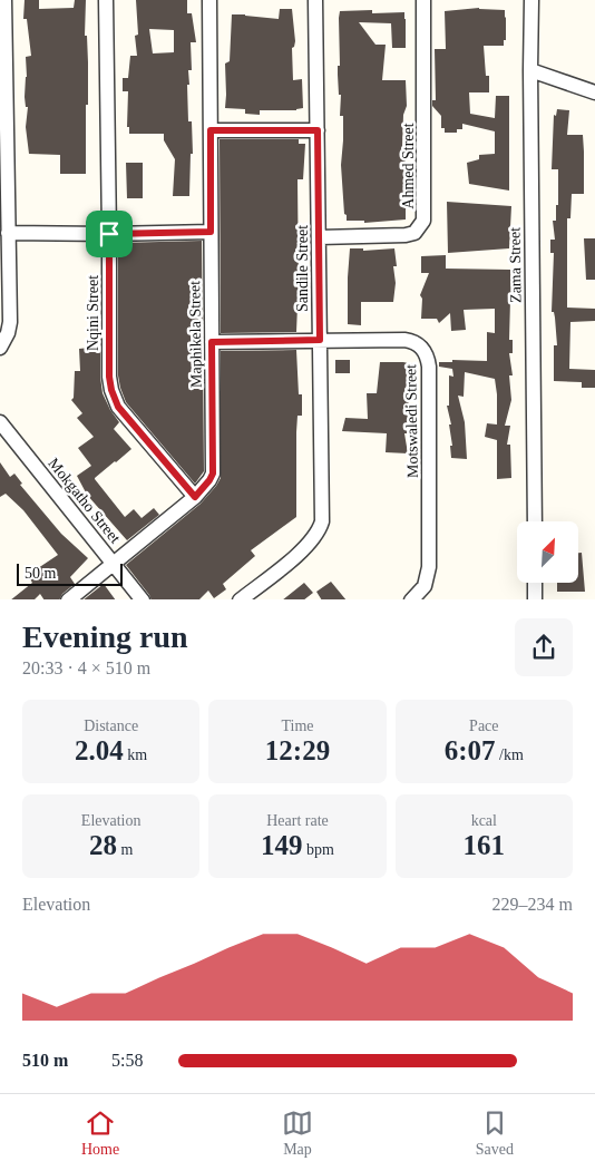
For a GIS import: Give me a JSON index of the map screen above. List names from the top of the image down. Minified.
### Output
{"streets":{"street":["Ahmed Street","Zama Street","Sandile Street","Nqini Street","Maphikela Street","Motswaledi Street","Mokgatho Street"]},"crossings":[["Ahmed Street","Sandile Street"],["Sandile Street","Motswaledi Street"],["Nqini Street","Maphikela Street"],["Maphikela Street","Motswaledi Street"],["Maphikela Street","Mokgatho Street"]],"scale_bar":"50 m","north":"top right","page":{"scale":"50 m","heading":["Evening run","20:33 · 4 × 510 m"],"stats":[["Distance","2.04 km"],["Time","12:29"],["Pace","6:07 /km"],["Elevation","28 m"],["Heart rate","149 bpm"],["kcal","161"]],"chart":["Elevation","229–234 m"],"list":[{"name":"510 m","note":"5:58"}],"tabs":["Home","Map","Saved"]}}
